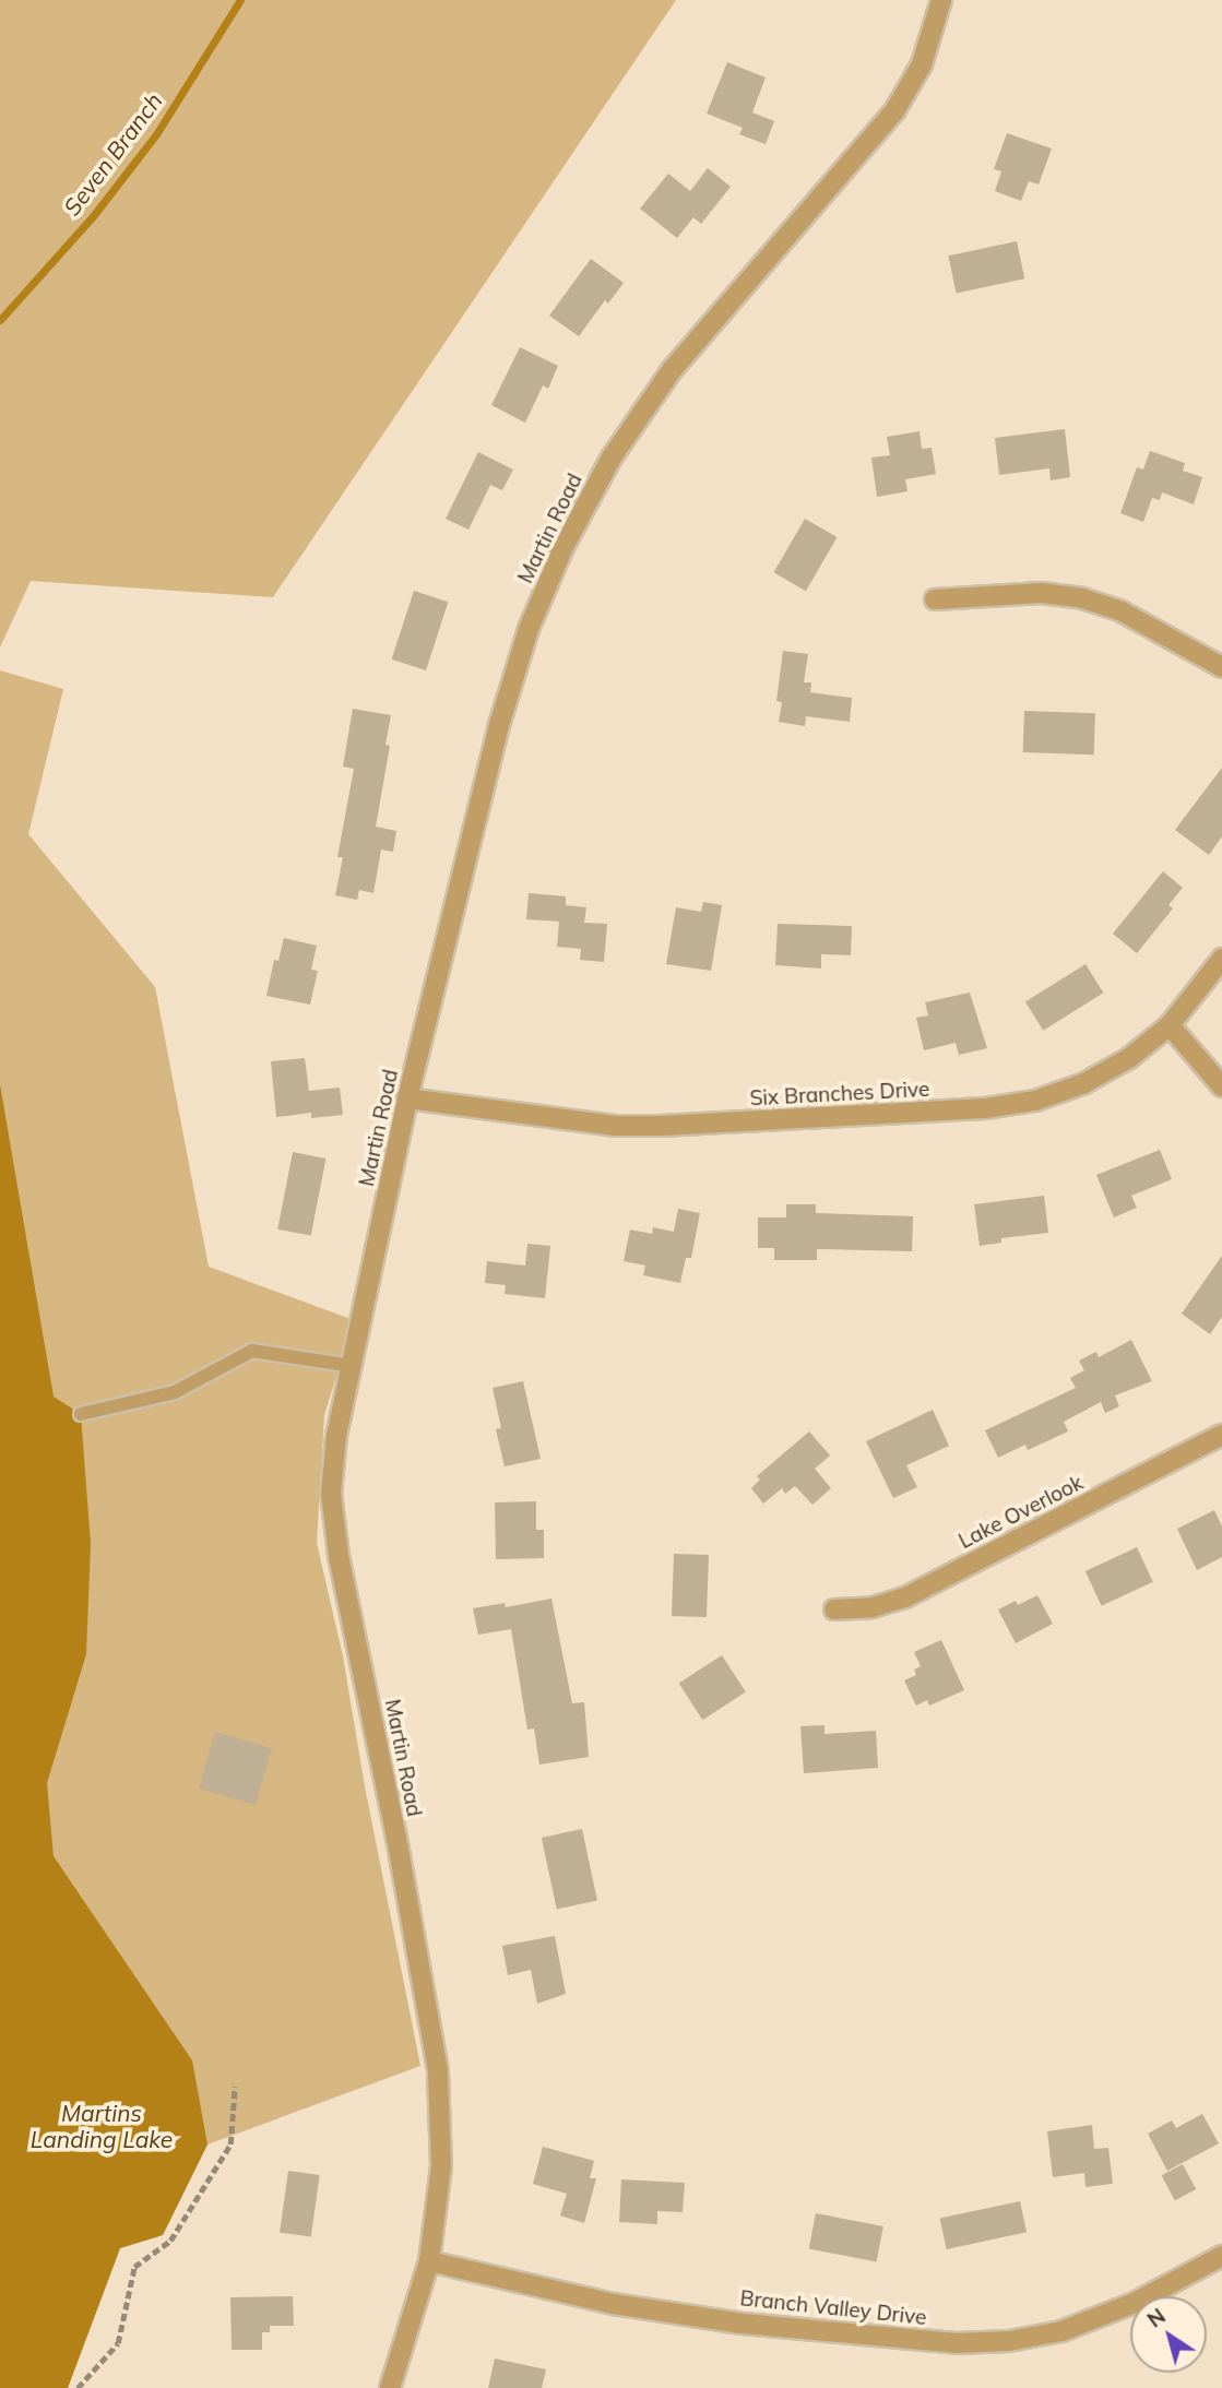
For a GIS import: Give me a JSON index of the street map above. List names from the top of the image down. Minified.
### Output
{"streets":{"street":["Martin Road","Six Branches Drive","Lake Overlook","Branch Valley Drive"]},"crossings":[["Martin Road","Six Branches Drive"],["Martin Road","Branch Valley Drive"]],"water":["Seven Branch","Martins Landing Lake"],"north":"top left"}
